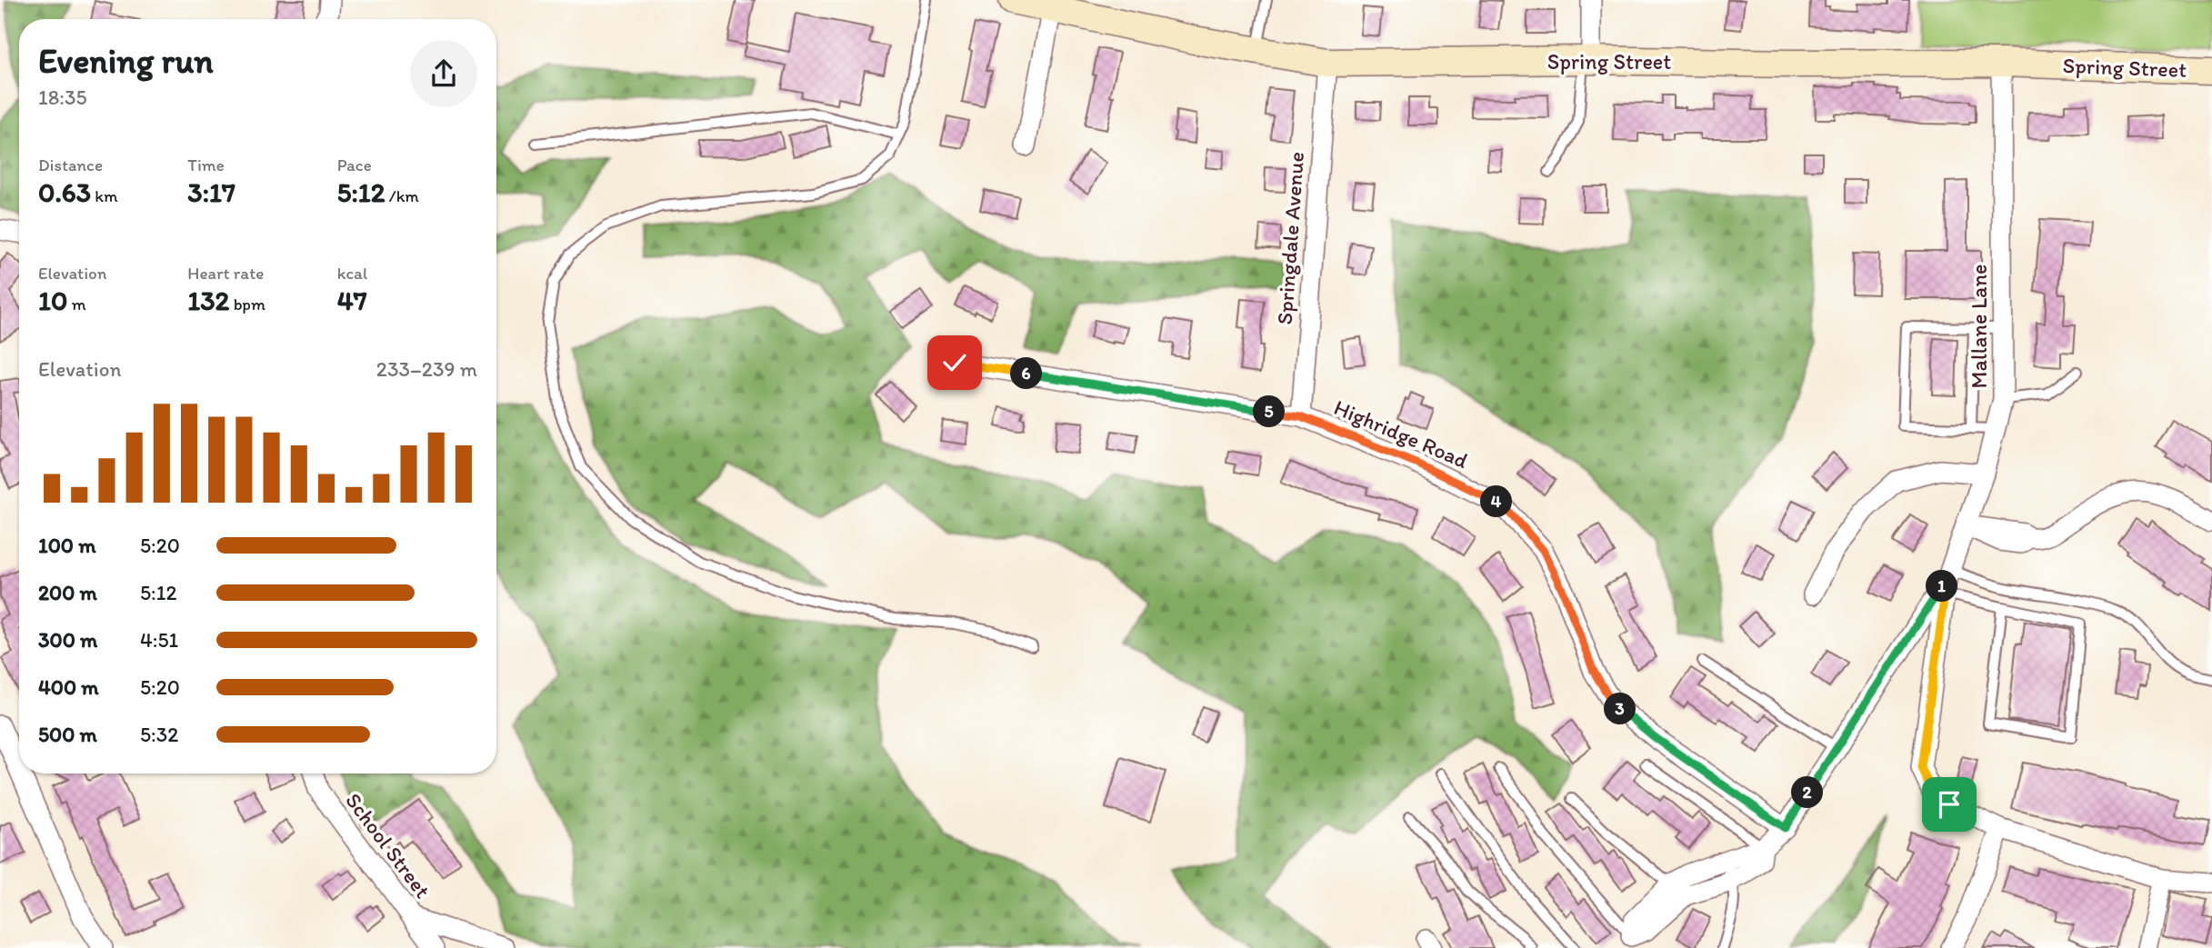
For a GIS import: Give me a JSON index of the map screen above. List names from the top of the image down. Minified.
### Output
{"streets":{"main road":["Spring Street"],"street":["Springdale Avenue","Mallane Lane","Highridge Road","School Street"]},"crossings":[["Spring Street","Springdale Avenue"],["Spring Street","Mallane Lane"],["Springdale Avenue","Highridge Road"],["Mallane Lane","Highridge Road"]],"page":{"heading":["Evening run","18:35"],"stats":[["Distance","0.63 km"],["Time","3:17"],["Pace","5:12 /km"],["Elevation","10 m"],["Heart rate","132 bpm"],["kcal","47"]],"chart":["Elevation","233–239 m"],"pins":["6","5","4","1","3","2"],"list":[{"name":"100 m","note":"5:20"},{"name":"200 m","note":"5:12"},{"name":"300 m","note":"4:51"},{"name":"400 m","note":"5:20"},{"name":"500 m","note":"5:32"}]}}
